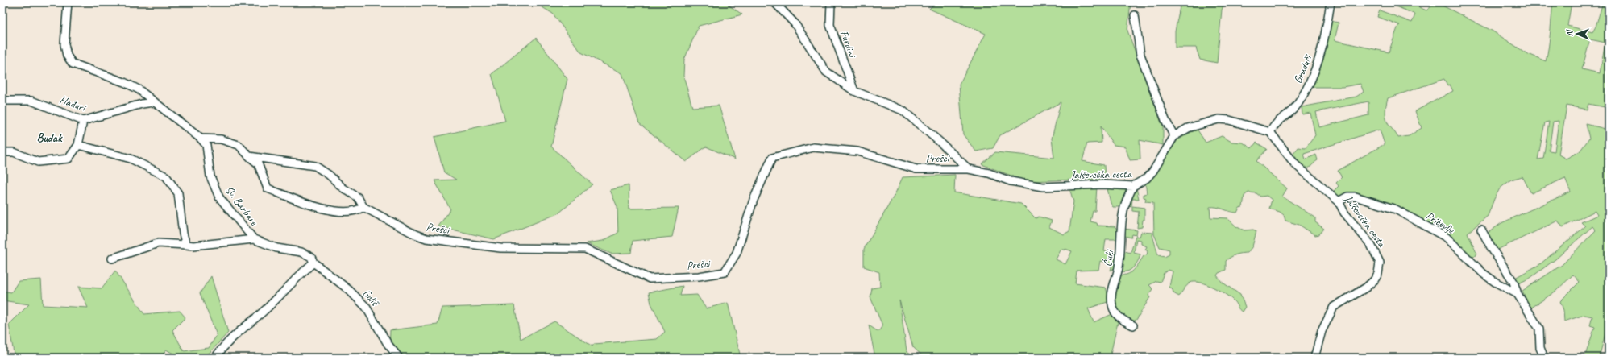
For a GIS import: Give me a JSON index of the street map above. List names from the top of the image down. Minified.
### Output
{"streets":{"street":["Furdini","Graduši","Hađuri","Prešci","Jalševečka cesta","Sv. Barbare","Pričevlje","Ćuki","Goliš"]},"crossings":[["Graduši","Jalševečka cesta"],["Hađuri","Sv. Barbare"],["Prešci","Jalševečka cesta"],["Jalševečka cesta","Pričevlje"],["Jalševečka cesta","Ćuki"],["Sv. Barbare","Goliš"]],"districts":["Budak"],"north":"left"}
